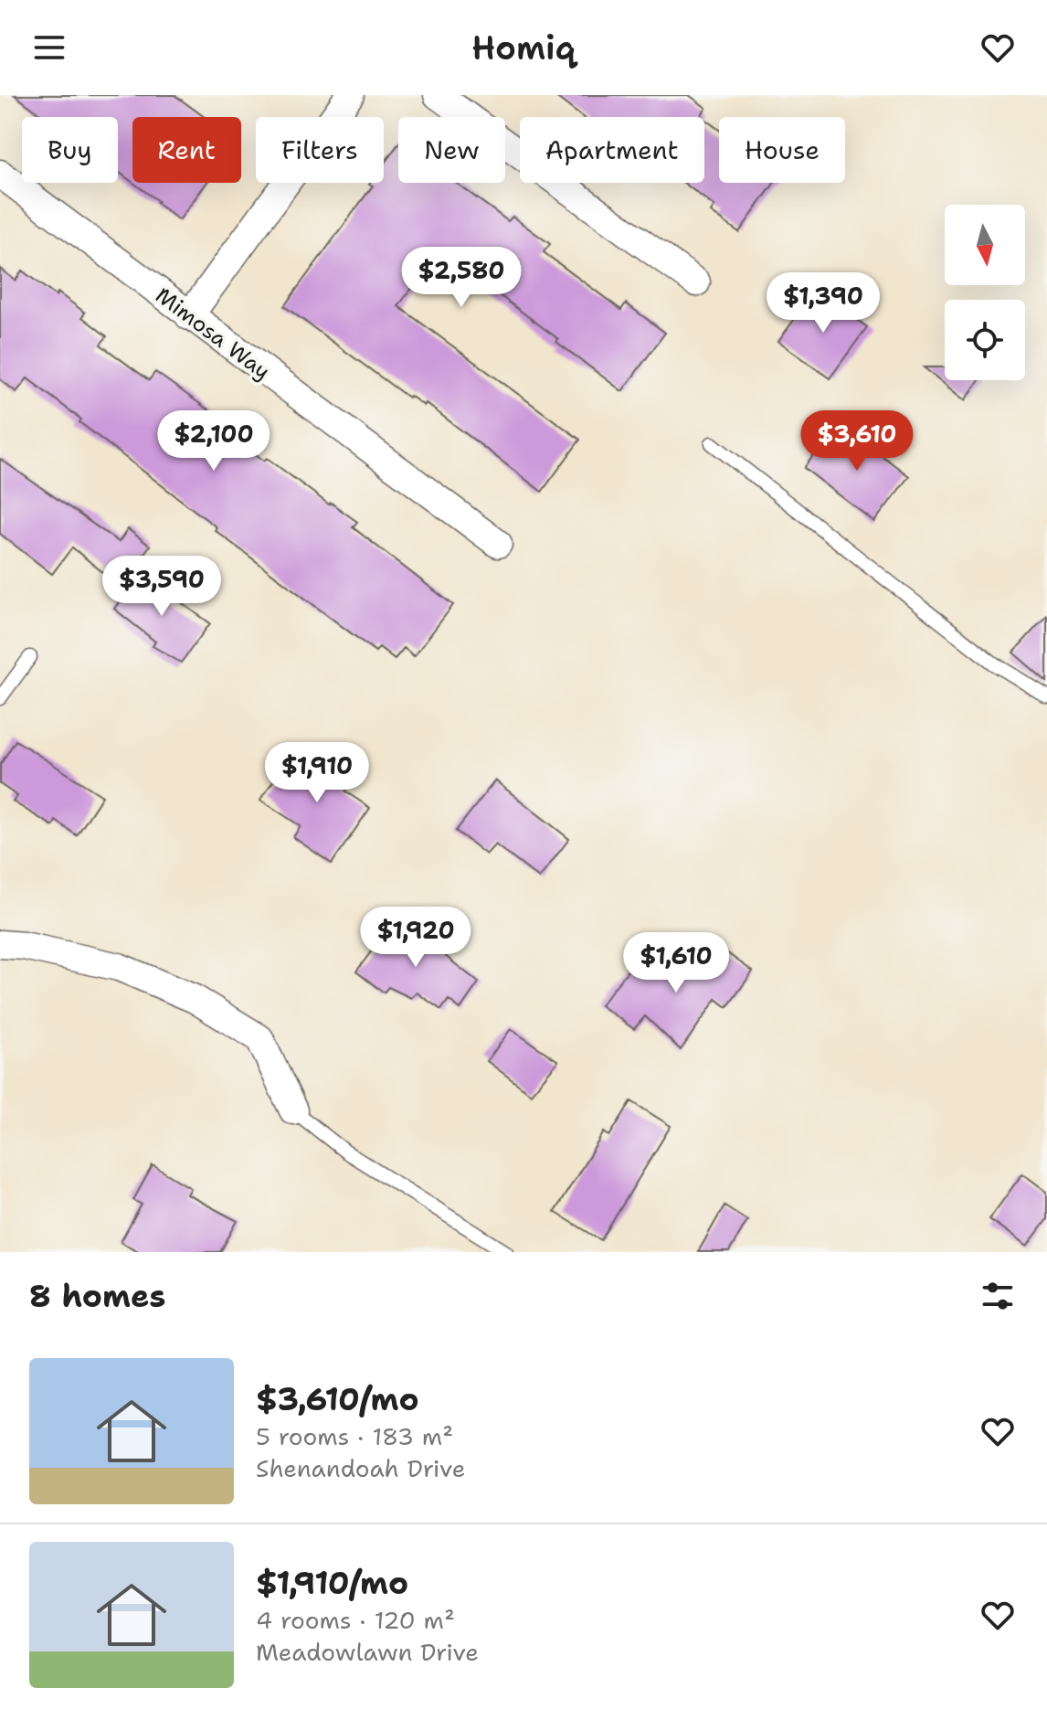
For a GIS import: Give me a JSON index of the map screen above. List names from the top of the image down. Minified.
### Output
{"streets":{"street":["Mimosa Way"]},"north":"bottom","page":{"header":"Homiq","chip":["Buy","Rent","Filters","New","Apartment","House"],"price":["$2,580","$1,390","$2,100","$3,610","$3,590","$1,910","$1,920","$1,610"],"heading":"8 homes","list":[{"name":"$3,610/mo","note":"5 rooms · 183 m² · Shenandoah Drive"},{"name":"$1,910/mo","note":"4 rooms · 120 m² · Meadowlawn Drive"}]}}
